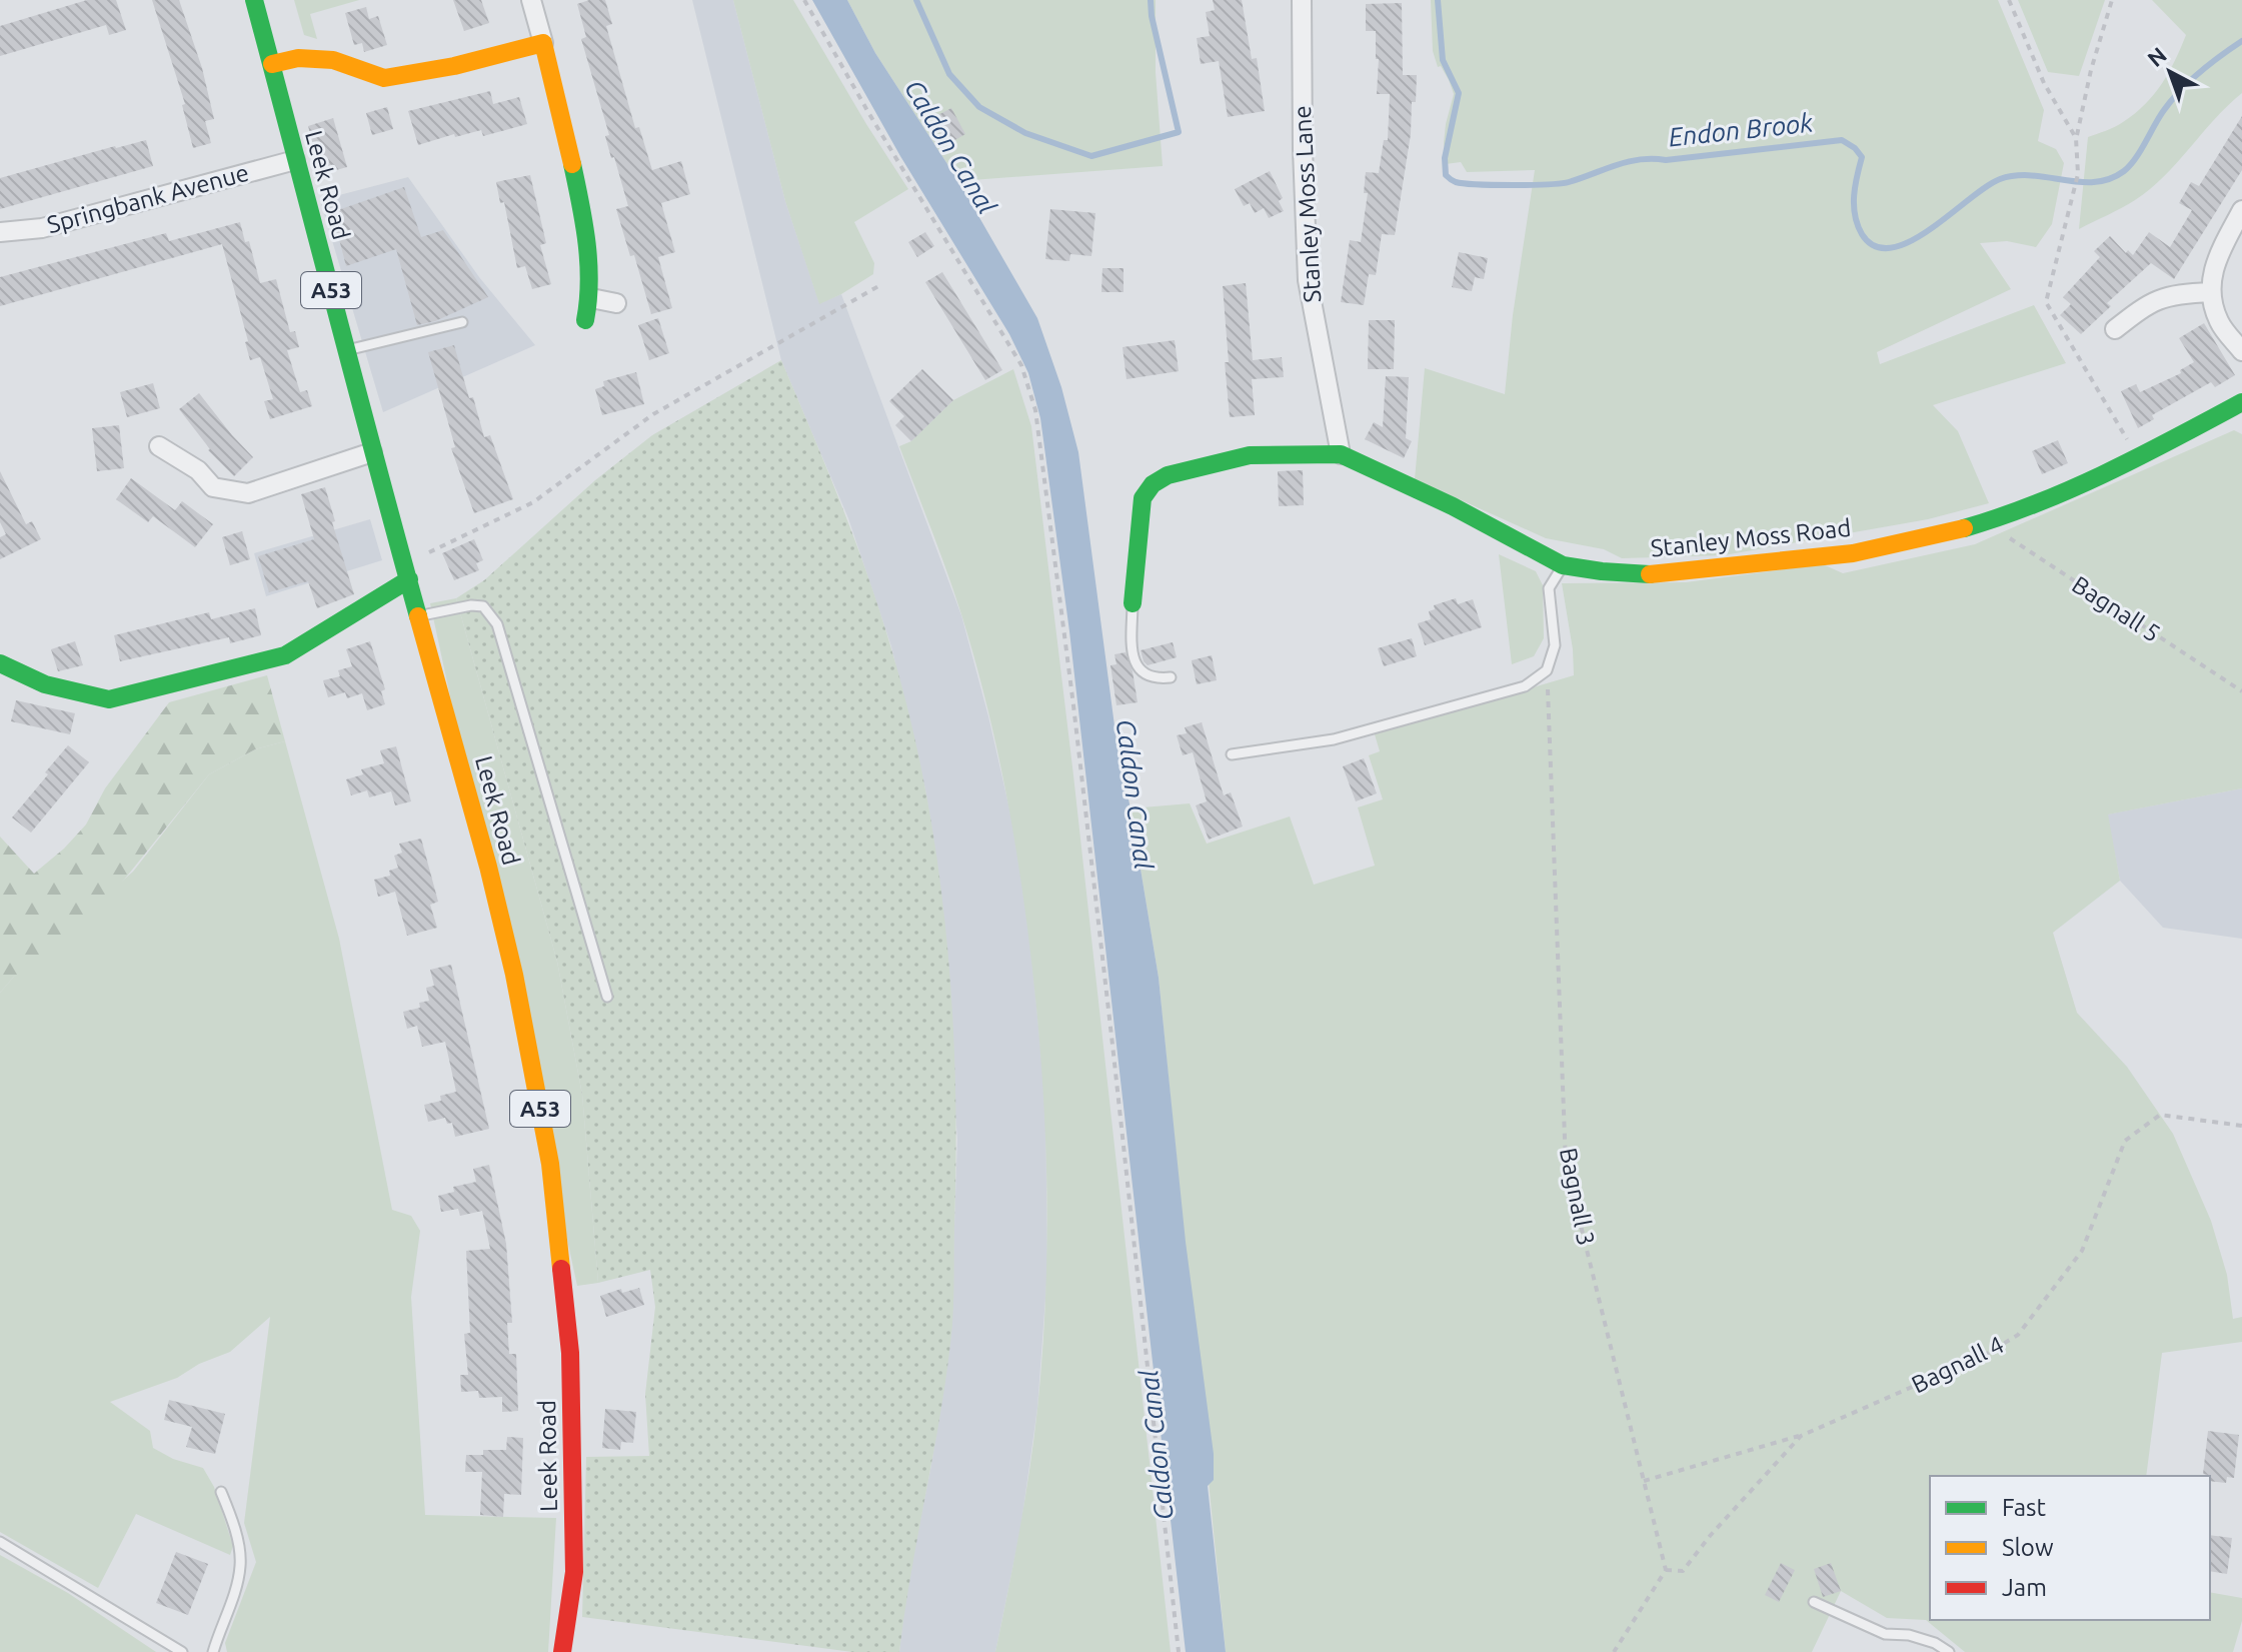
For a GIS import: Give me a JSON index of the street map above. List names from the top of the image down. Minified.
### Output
{"streets":{"main road":["Leek Road","A53","Stanley Moss Road"],"street":["Springbank Avenue","Stanley Moss Lane"],"path":["Bagnall 5","Bagnall 3","Bagnall 4"]},"crossings":[["Leek Road","Springbank Avenue"],["Stanley Moss Lane","Stanley Moss Road"],["Stanley Moss Road","Bagnall 5"],["Bagnall 3","Bagnall 4"]],"water":["Endon Brook","Caldon Canal"],"legend":["Fast","Slow","Jam"],"north":"top left"}
